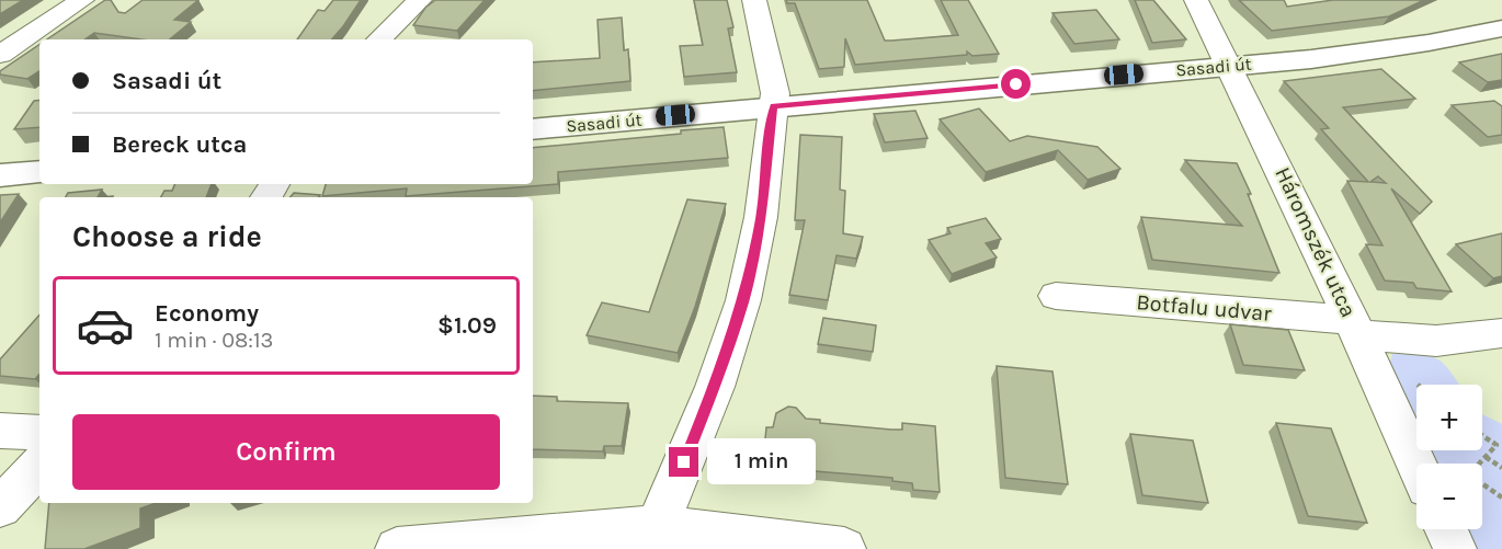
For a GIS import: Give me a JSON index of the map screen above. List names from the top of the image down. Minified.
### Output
{"streets":{"street":["Sasadi út","Háromszék utca","Botfalu udvar"]},"crossings":[["Sasadi út","Háromszék utca"],["Háromszék utca","Botfalu udvar"]],"page":{"banner":["Sasadi út","Bereck utca"],"heading":"Choose a ride","list":[{"name":"Economy","note":"1 min · 08:13","value":"$1.09"}],"map_buttons":["+","−"],"buttons":"Confirm","bubble":"1 min"}}
